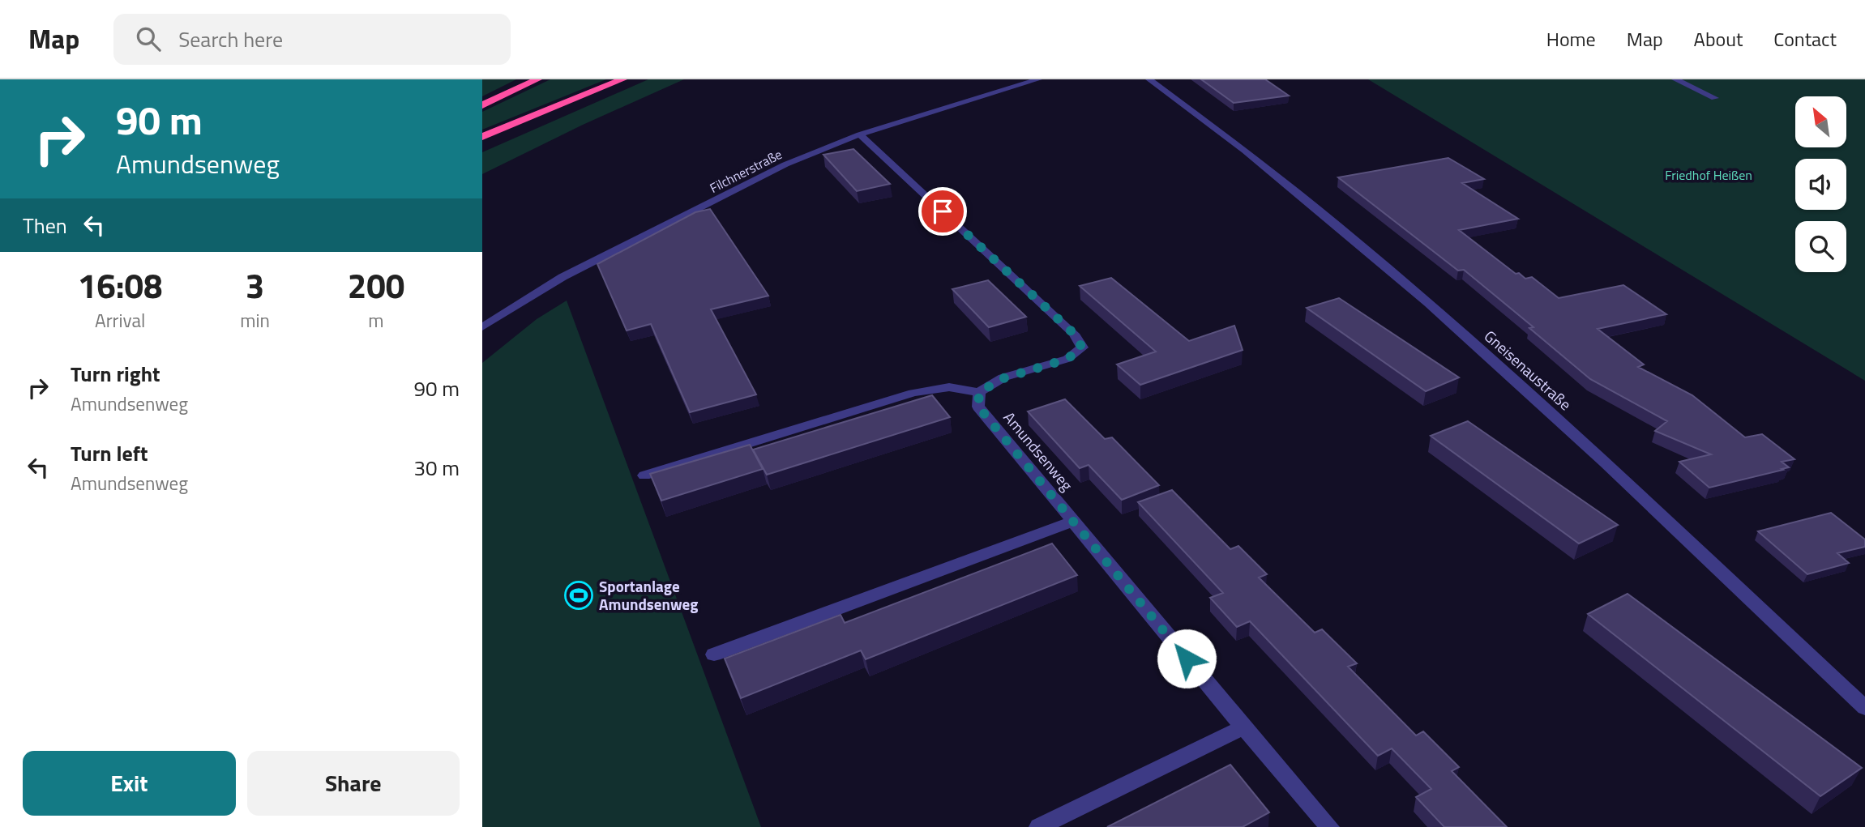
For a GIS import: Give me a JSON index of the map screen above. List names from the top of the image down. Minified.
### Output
{"streets":{"street":["Filchnerstraße","Gneisenaustraße","Amundsenweg"]},"parks":["Friedhof Heißen"],"places":{"sports":["Sportanlage Amundsenweg"]},"north":"top left","page":{"header":"Map","search":"Search here","nav":["Home","Map","About","Contact"],"turn":["90 m","Amundsenweg"],"then":"Then","eta":["16:08","Arrival","3","min","200","m"],"list":[{"name":"Turn right","note":"Amundsenweg","value":"90 m"},{"name":"Turn left","note":"Amundsenweg","value":"30 m"}],"buttons":["Exit","Share"]}}
